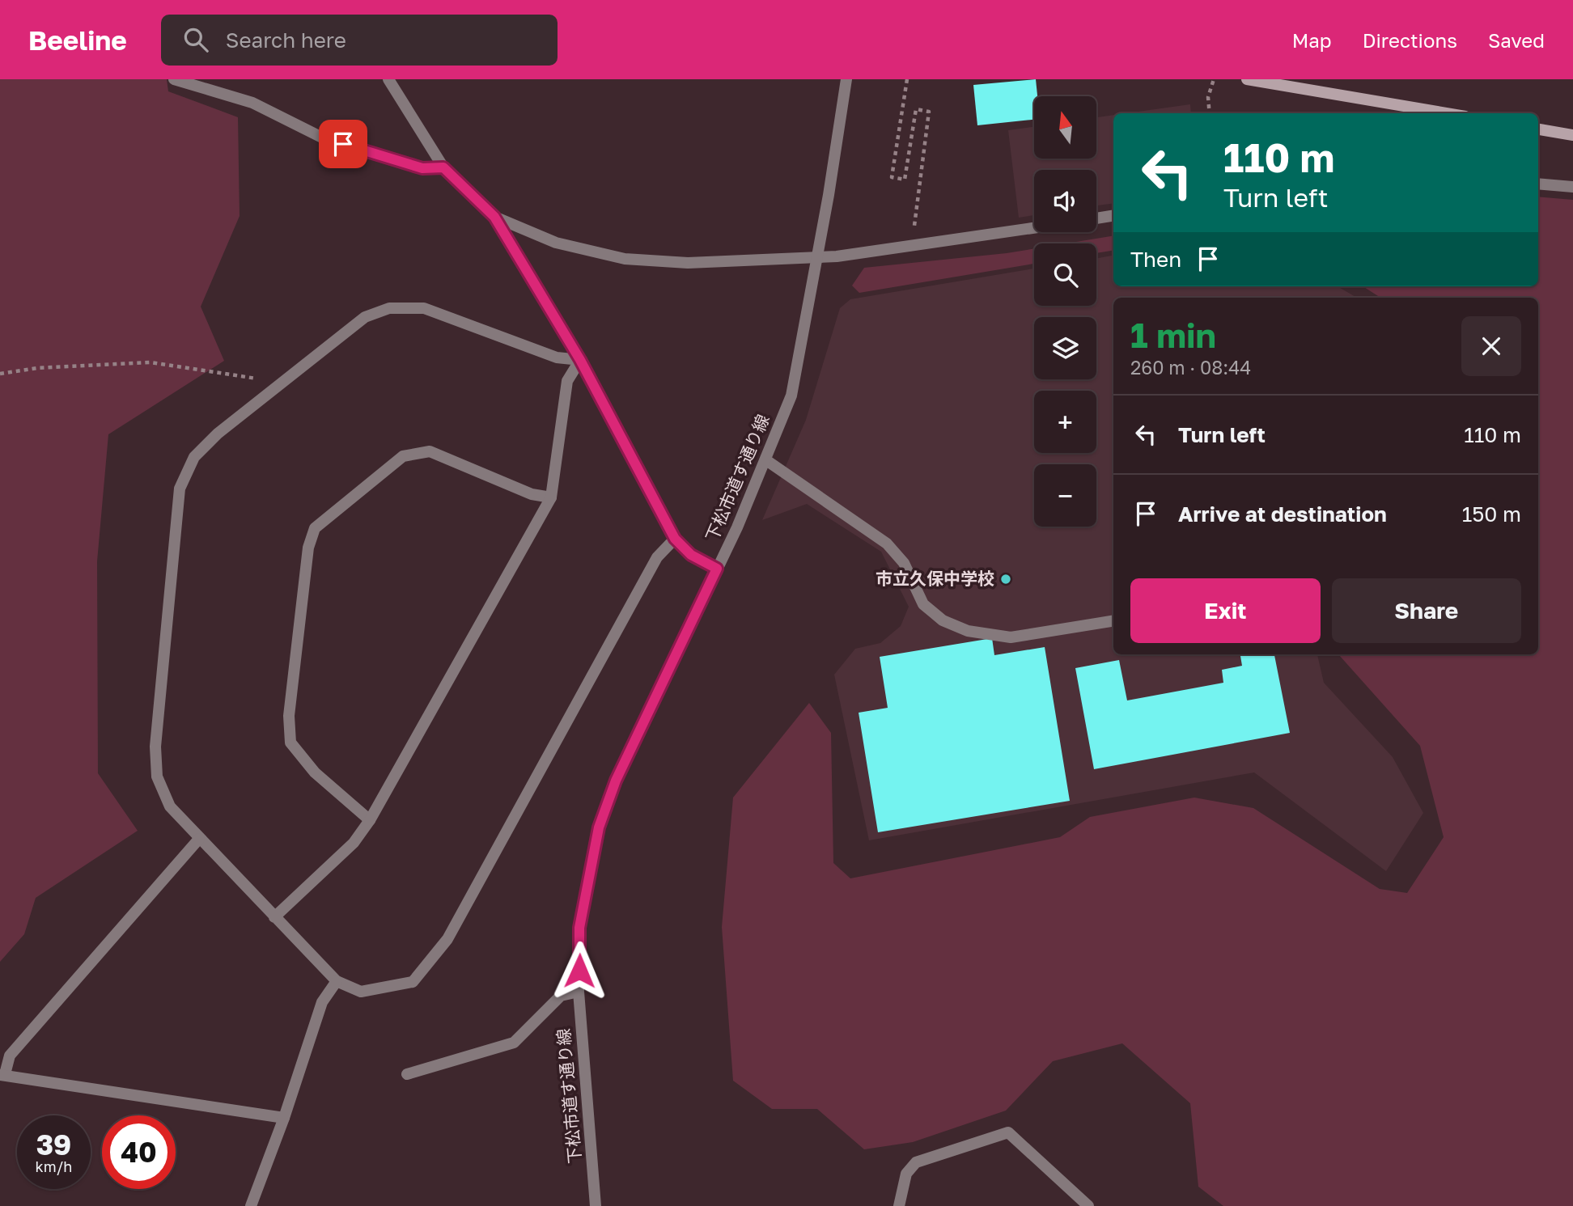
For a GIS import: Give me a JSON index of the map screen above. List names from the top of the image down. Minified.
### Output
{"streets":{"street":["下松市道す通り線"]},"places":["市立久保中学校"],"north":"top","page":{"header":"Beeline","search":"Search here","nav":["Map","Directions","Saved"],"map_buttons":["+","−"],"turn":["110 m","Turn left"],"then":"Then","heading":["1 min","260 m · 08:44"],"list":[{"name":"Turn left","value":"110 m"},{"name":"Arrive at destination","value":"150 m"}],"buttons":["Exit","Share"],"speed":"39 km/h","limit":"40"}}
